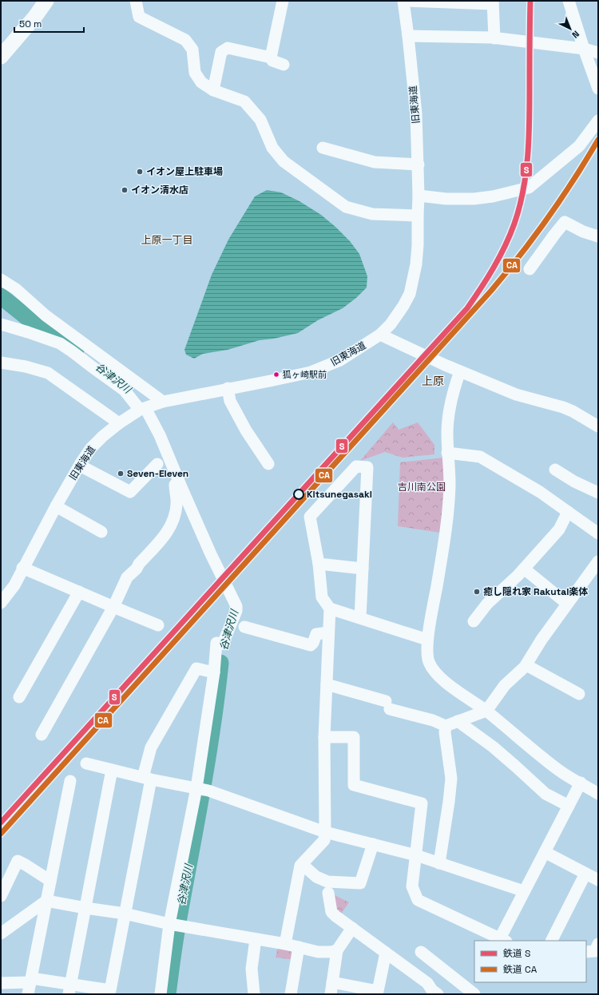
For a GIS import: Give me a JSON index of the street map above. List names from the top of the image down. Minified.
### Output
{"streets":{"street":["旧東海道"]},"districts":["上原一丁目","上原"],"water":["谷津沢川"],"parks":["吉川南公園"],"places":["イオン屋上駐車場","イオン清水店","狐ヶ崎駅前","Seven-Eleven","Kitsunegasaki","癒し隠れ家 Rakutai楽体"],"lines":["rail line S","rail line CA"],"legend":["鉄道 S","鉄道 CA"],"scale_bar":"50 m","north":"bottom right"}
